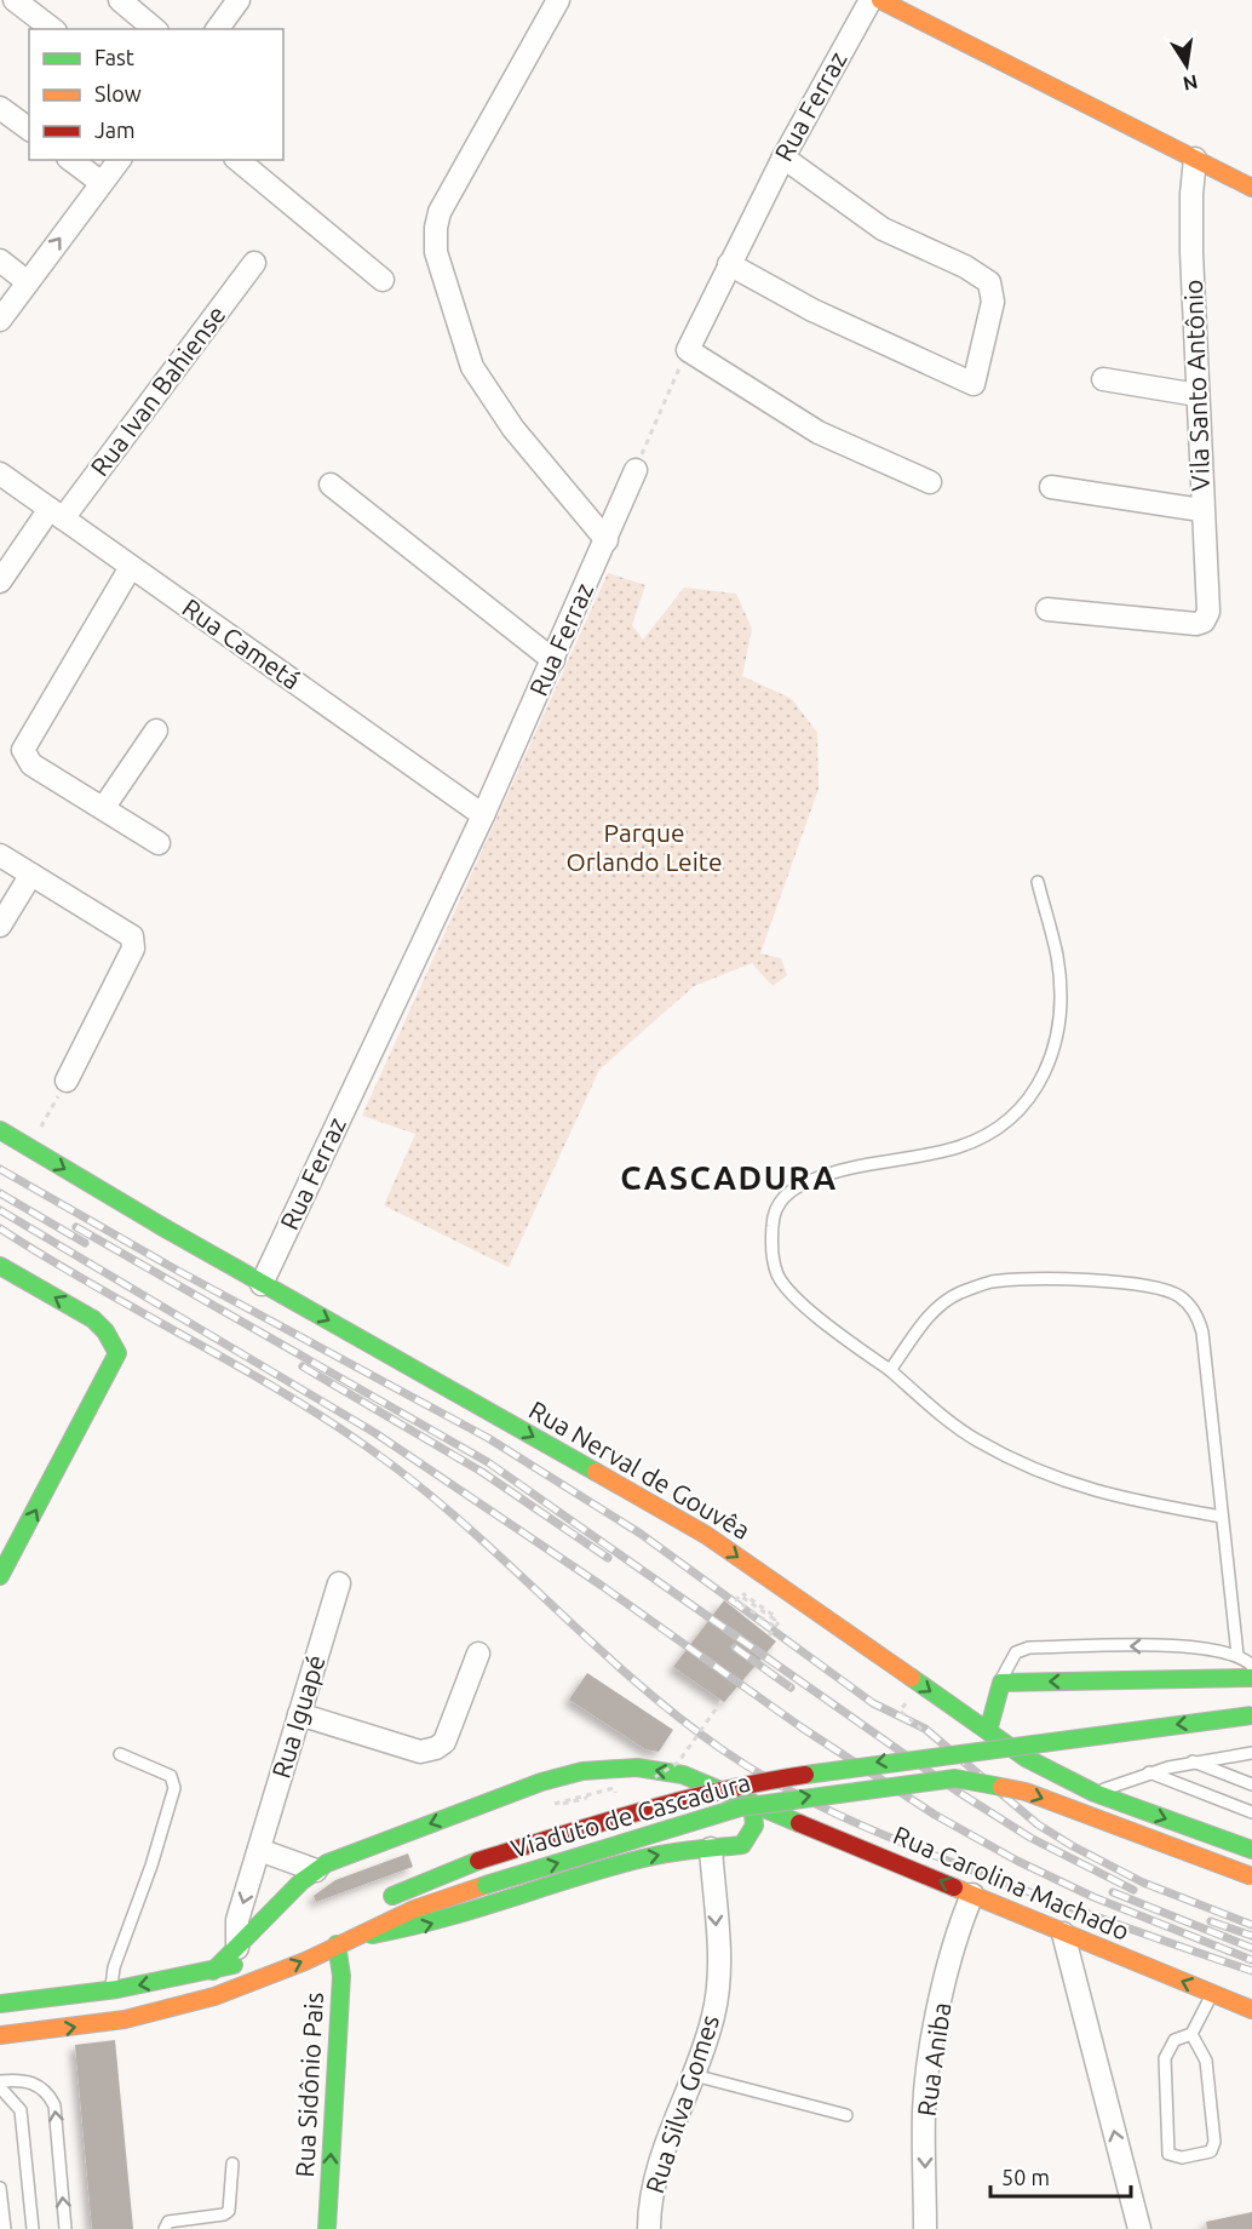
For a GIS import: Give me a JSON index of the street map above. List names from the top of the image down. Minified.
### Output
{"streets":{"main road":["Rua Nerval de Gouvêa","Viaduto de Cascadura","Rua Carolina Machado","Rua Sidônio Pais"],"street":["Rua Ferraz","Vila Santo Antônio","Rua Ivan Bahiense","Rua Cametá","Rua Iguapé","Rua Aniba","Rua Silva Gomes"]},"crossings":[["Rua Ferraz","Rua Cametá"],["Rua Ferraz","Rua Nerval de Gouvêa"],["Rua Ivan Bahiense","Rua Cametá"],["Rua Iguapé","Rua Carolina Machado"],["Viaduto de Cascadura","Rua Sidônio Pais"],["Rua Carolina Machado","Rua Aniba"]],"one_way":["Rua Nerval de Gouvêa","Rua Sidônio Pais","Rua Silva Gomes"],"districts":["CASCADURA"],"parks":["Parque Orlando Leite"],"legend":["Fast","Slow","Jam"],"scale_bar":"50 m","north":"bottom"}
